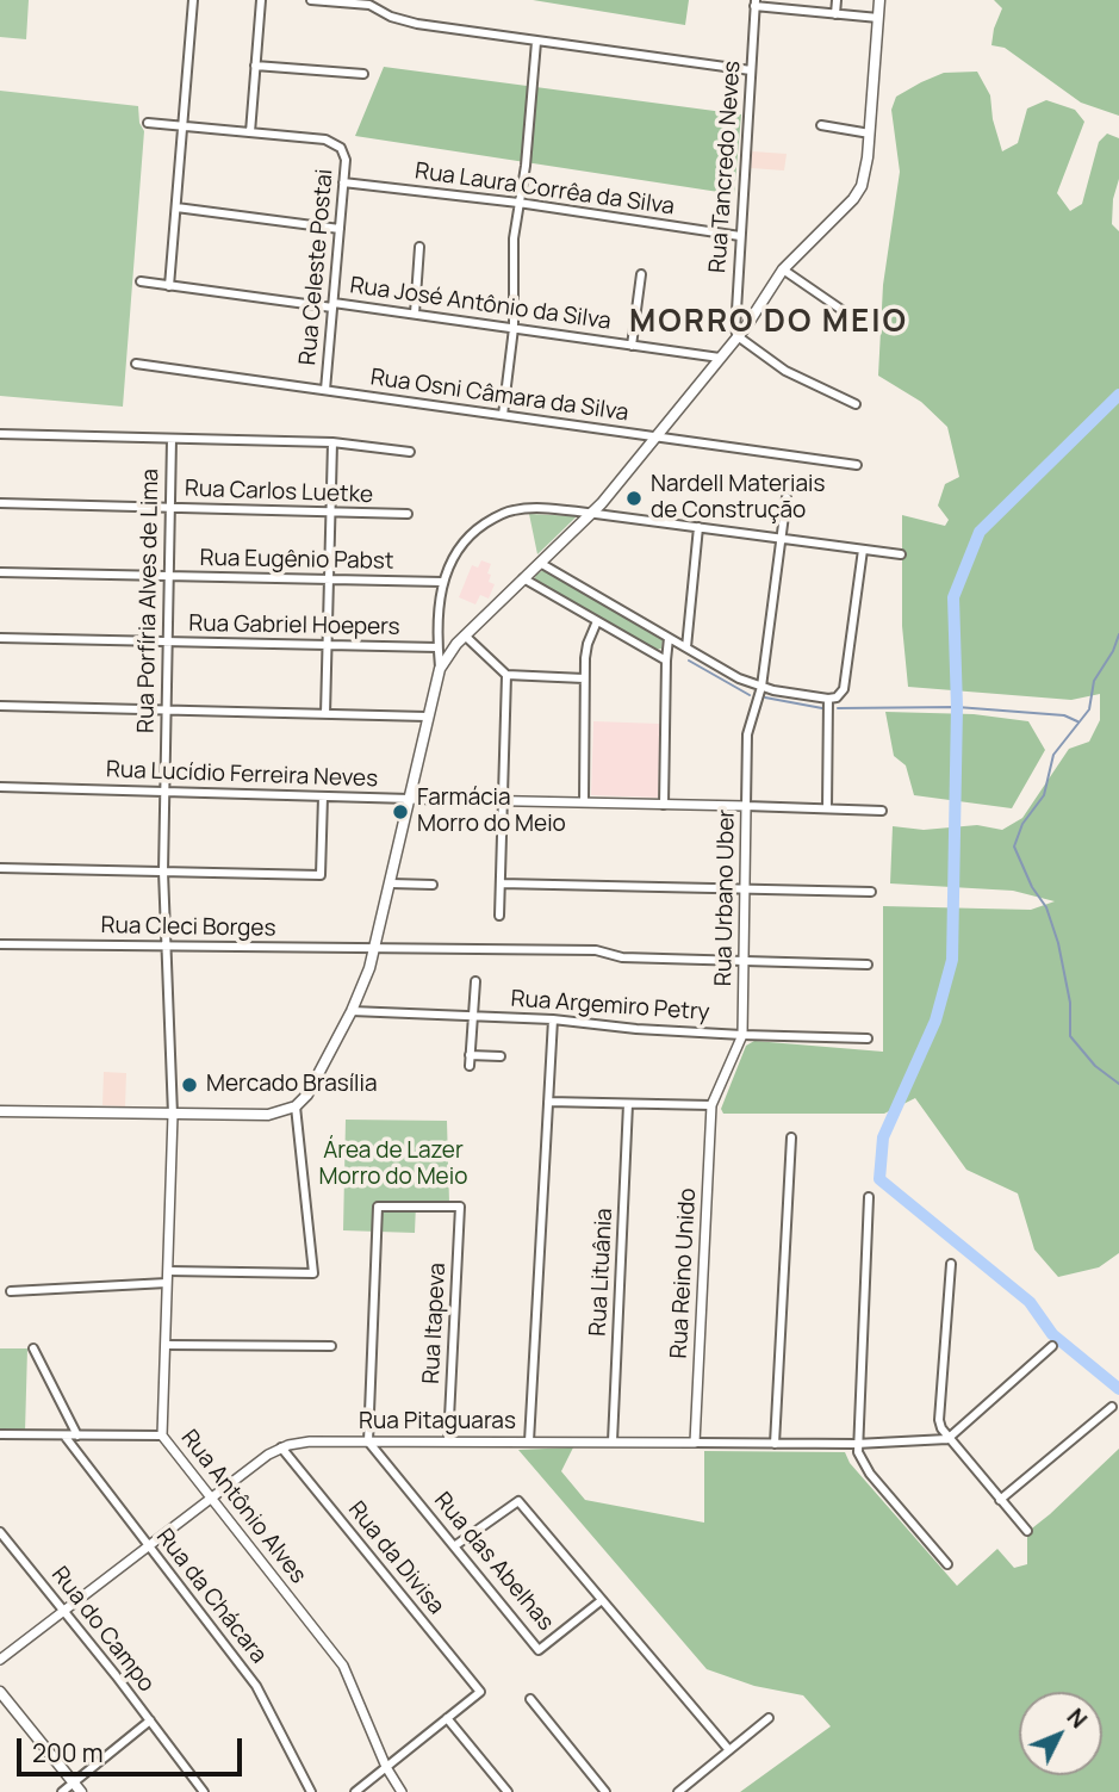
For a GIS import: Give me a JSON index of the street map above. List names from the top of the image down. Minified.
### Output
{"streets":{"street":["Rua Tancredo Neves","Rua Laura Corrêa da Silva","Rua Celeste Postai","Rua José Antônio da Silva","Rua Osni Câmara da Silva","Rua Carlos Luetke","Rua Eugênio Pabst","Rua Porfíria Alves de Lima","Rua Gabriel Hoepers","Rua Lucídio Ferreira Neves","Rua Urbano Uber","Rua Cleci Borges","Rua Argemiro Petry","Rua Lituânia","Rua Reino Unido","Rua Itapeva","Rua Pitaguaras","Rua Antônio Alves","Rua da Divisa","Rua das Abelhas","Rua da Chácara","Rua do Campo"]},"crossings":[["Rua Tancredo Neves","Rua Laura Corrêa da Silva"],["Rua Laura Corrêa da Silva","Rua Celeste Postai"],["Rua Celeste Postai","Rua José Antônio da Silva"],["Rua Celeste Postai","Rua Osni Câmara da Silva"],["Rua Carlos Luetke","Rua Porfíria Alves de Lima"],["Rua Eugênio Pabst","Rua Porfíria Alves de Lima"],["Rua Porfíria Alves de Lima","Rua Gabriel Hoepers"],["Rua Porfíria Alves de Lima","Rua Lucídio Ferreira Neves"],["Rua Porfíria Alves de Lima","Rua Cleci Borges"],["Rua Porfíria Alves de Lima","Rua Antônio Alves"],["Rua Lucídio Ferreira Neves","Rua Urbano Uber"],["Rua Urbano Uber","Rua Cleci Borges"],["Rua Urbano Uber","Rua Argemiro Petry"],["Rua Urbano Uber","Rua Reino Unido"],["Rua Lituânia","Rua Pitaguaras"],["Rua Reino Unido","Rua Pitaguaras"],["Rua Itapeva","Rua Pitaguaras"],["Rua Itapeva","Rua das Abelhas"],["Rua Pitaguaras","Rua Antônio Alves"],["Rua Pitaguaras","Rua da Divisa"],["Rua Pitaguaras","Rua das Abelhas"],["Rua Pitaguaras","Rua da Chácara"],["Rua Pitaguaras","Rua do Campo"]],"districts":["MORRO DO MEIO"],"parks":["Área de Lazer Morro do Meio"],"places":["Nardell Materiais de Construção","Farmácia Morro do Meio","Mercado Brasília"],"scale_bar":"200 m","north":"top right"}
